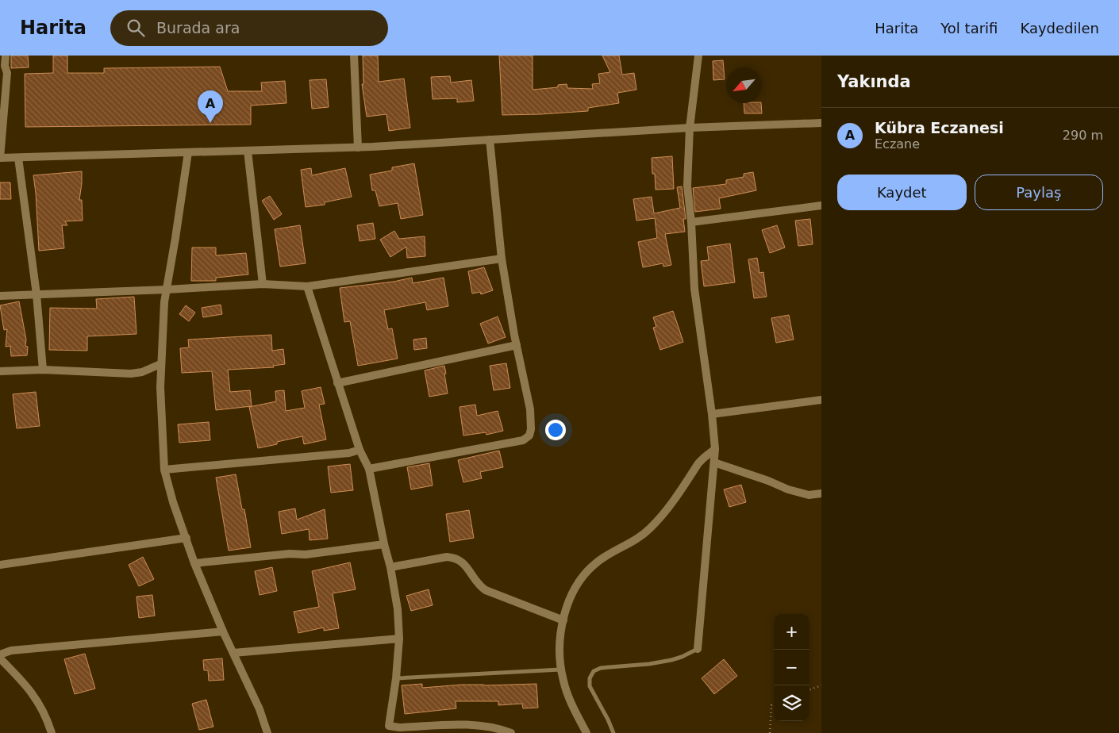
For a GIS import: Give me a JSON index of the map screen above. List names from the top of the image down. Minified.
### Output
{"north":"bottom left","page":{"header":"Harita","search":"Burada ara","nav":["Harita","Yol tarifi","Kaydedilen"],"heading":"Yakında","pins":"A","list":[{"mark":"A","name":"Kübra Eczanesi","note":"Eczane","value":"290 m"}],"buttons":["Kaydet","Paylaş"],"map_buttons":["+","−"]}}
